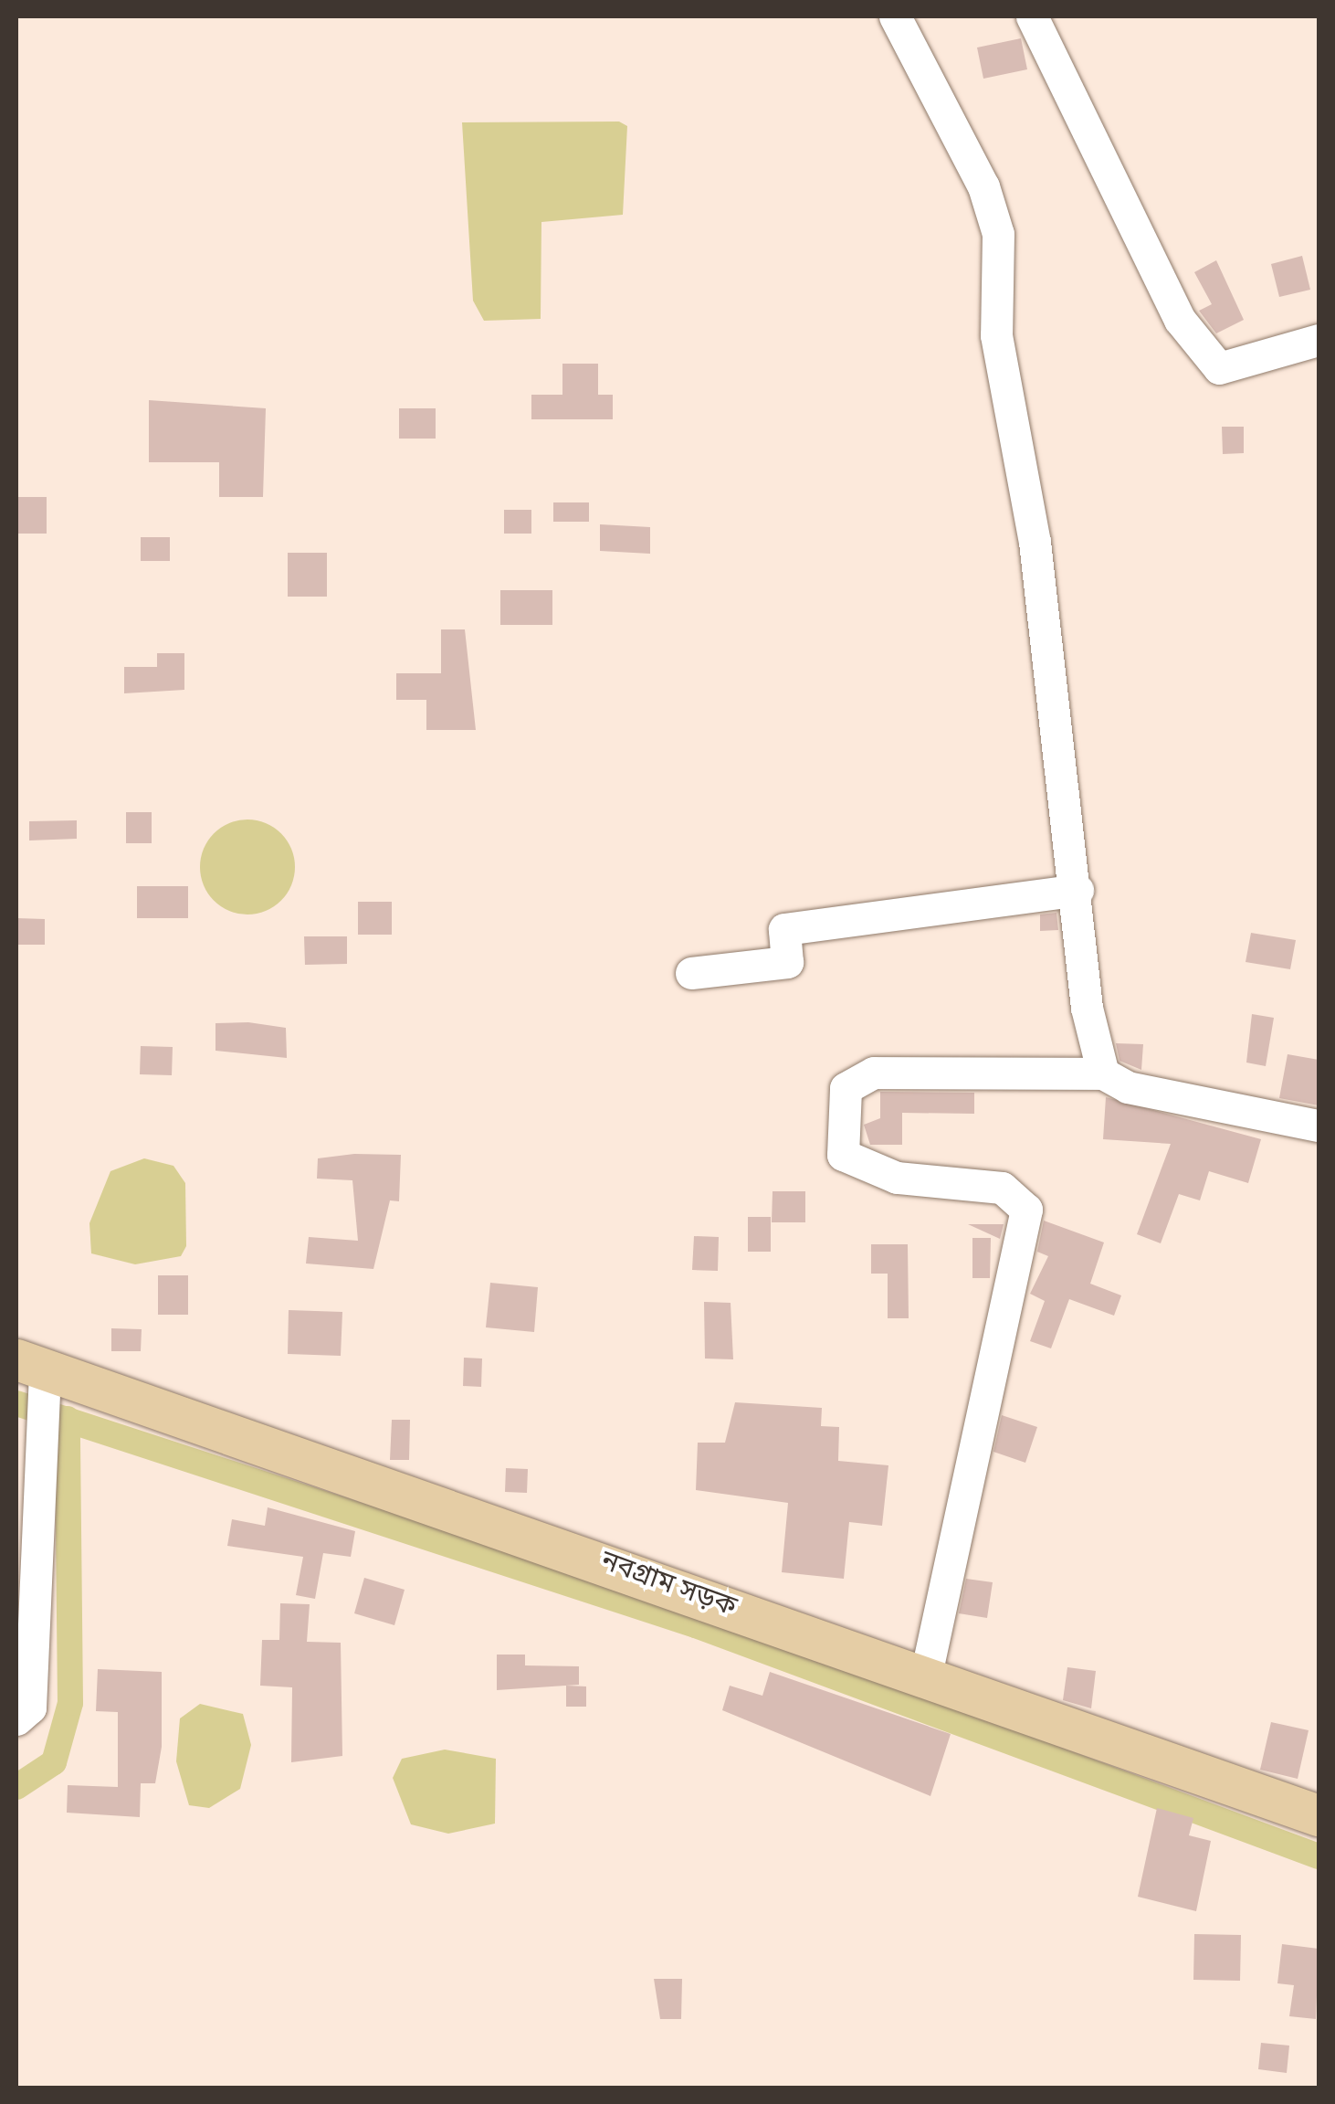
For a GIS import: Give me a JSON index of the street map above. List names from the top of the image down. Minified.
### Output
{"streets":{"main road":["নবগ্রাম সড়ক"]}}
